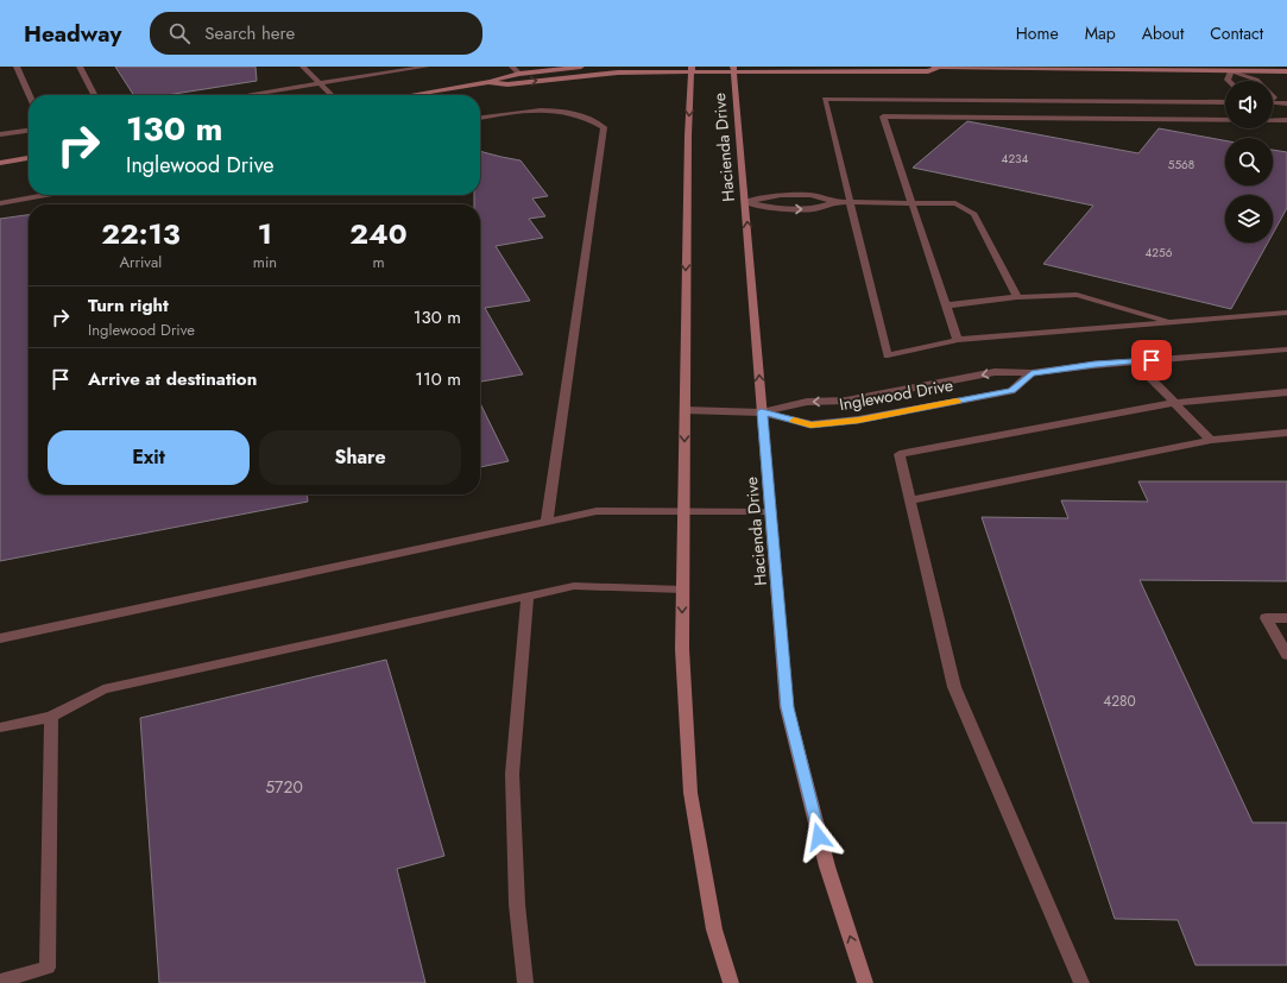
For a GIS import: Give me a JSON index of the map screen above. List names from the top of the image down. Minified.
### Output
{"streets":{"main road":["Hacienda Drive"],"street":["Inglewood Drive"]},"crossings":[["Hacienda Drive","Inglewood Drive"]],"house_numbers":["4234","5568","4256","4280","5720"],"page":{"header":"Headway","search":"Search here","nav":["Home","Map","About","Contact"],"turn":["130 m","Inglewood Drive"],"eta":["22:13","Arrival","1","min","240","m"],"list":[{"name":"Turn right","note":"Inglewood Drive","value":"130 m"},{"name":"Arrive at destination","value":"110 m"}],"buttons":["Exit","Share"]}}
